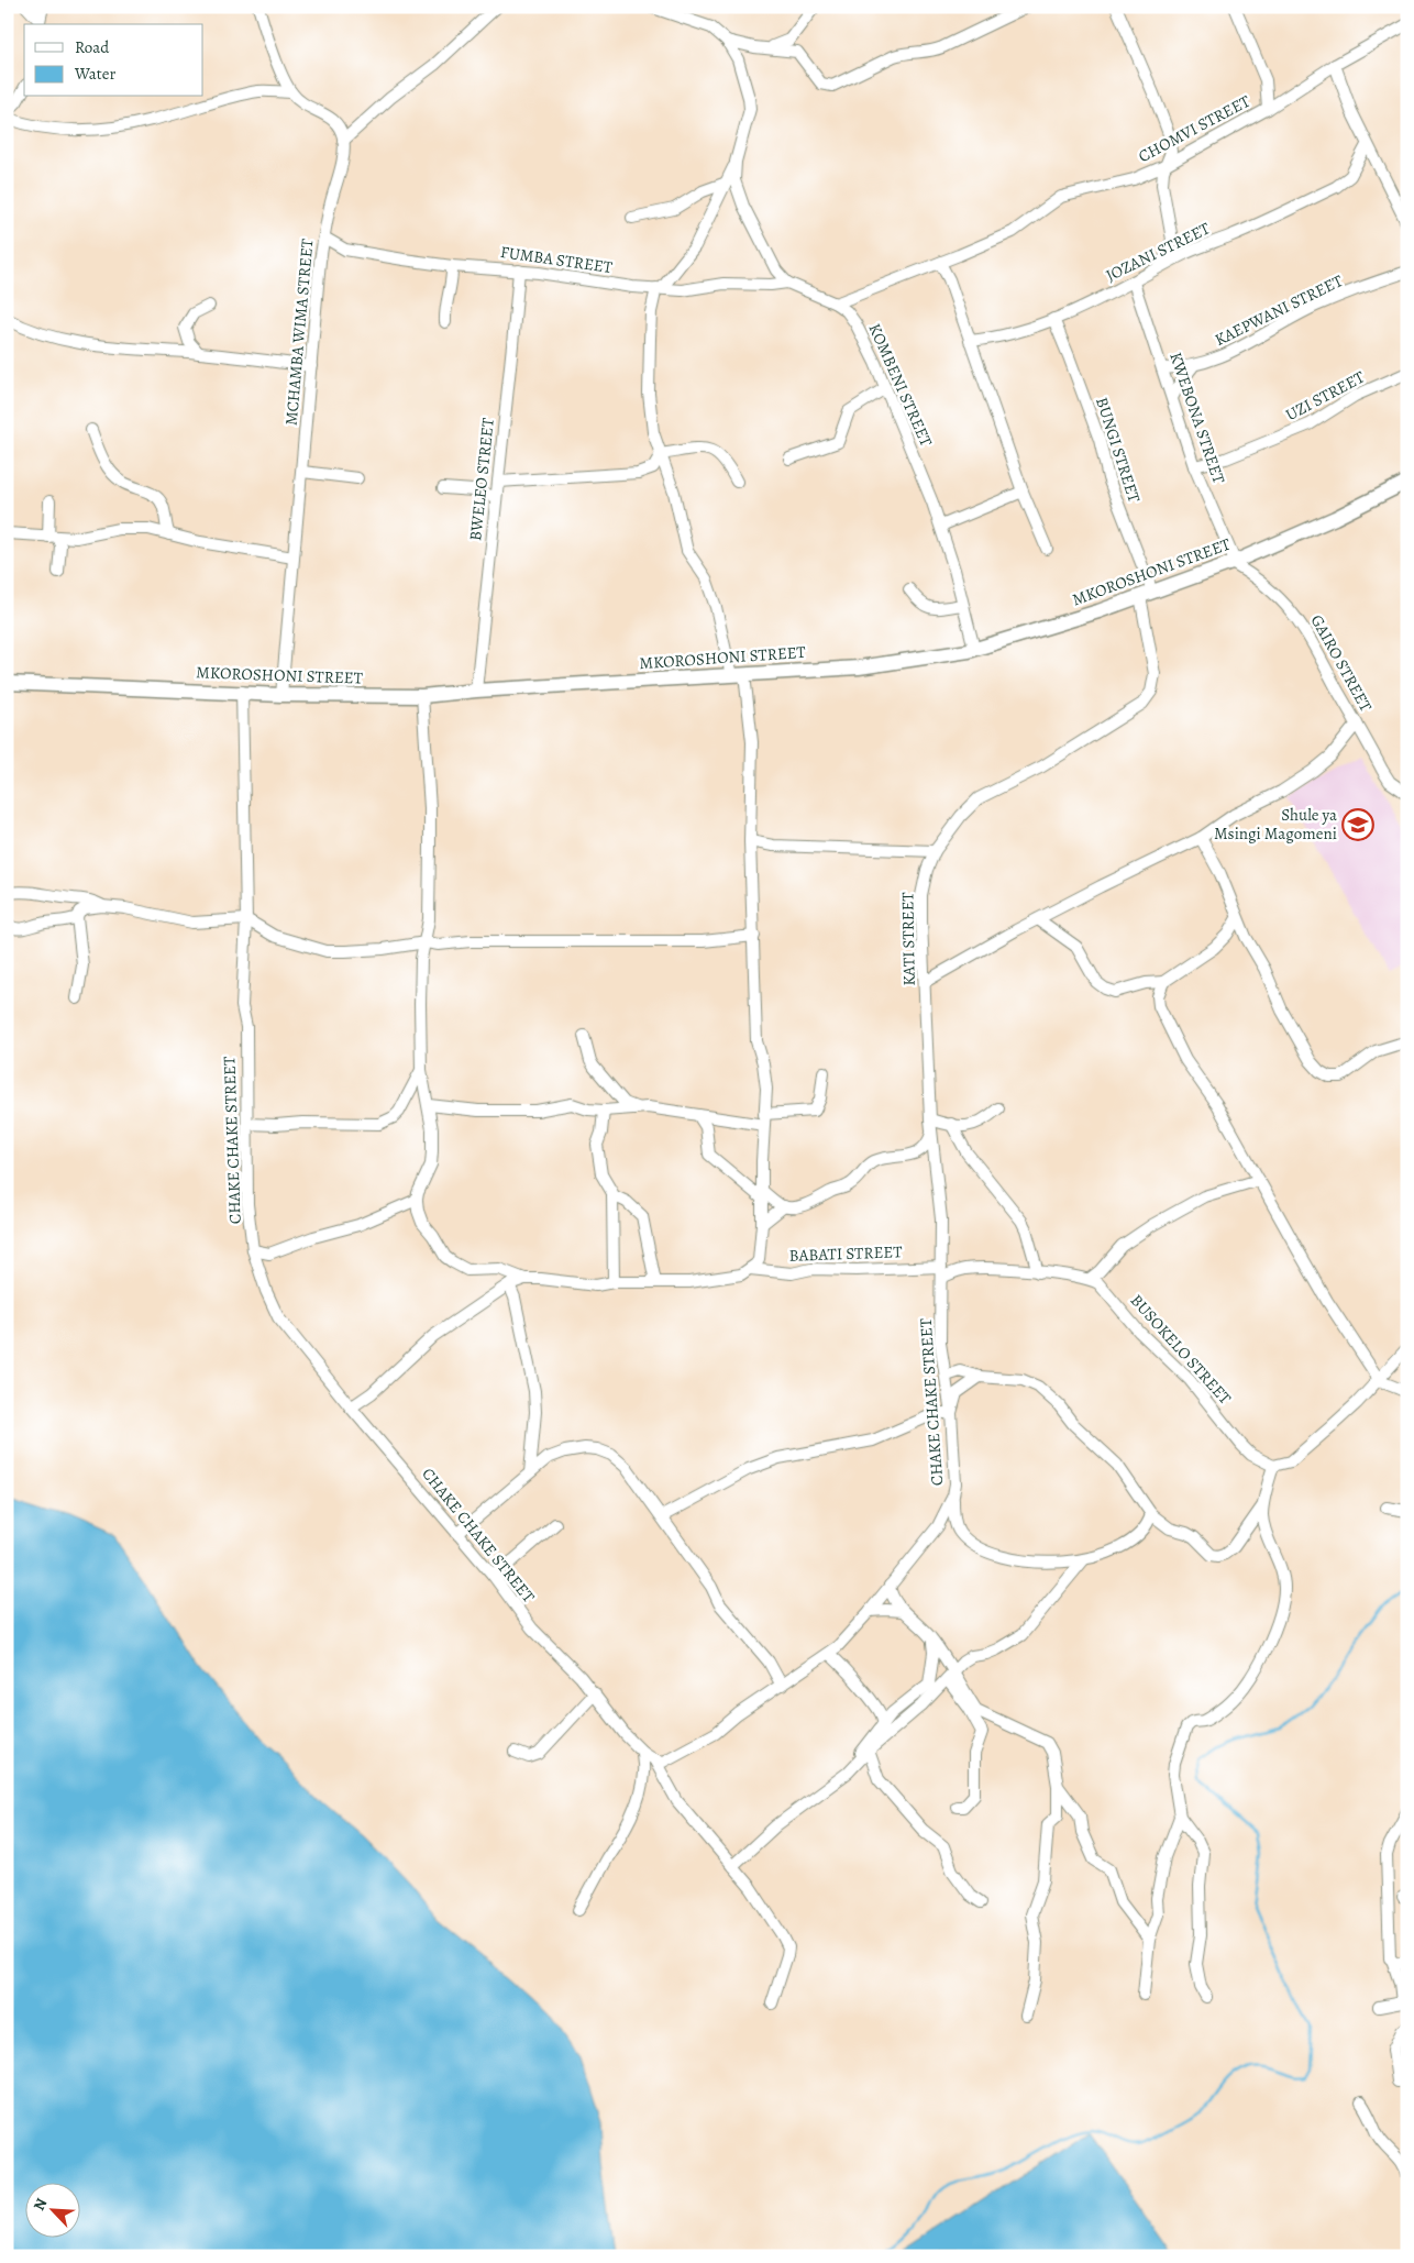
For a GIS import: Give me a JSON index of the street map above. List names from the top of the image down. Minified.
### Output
{"streets":{"street":["CHOMVI STREET","JOZANI STREET","FUMBA STREET","KAEPWANI STREET","MCHAMBA WIMA STREET","KOMBENI STREET","UZI STREET","KWEBONA STREET","BUNGI STREET","BWELEO STREET","MKOROSHONI STREET","GAIRO STREET","KATI STREET","CHAKE CHAKE STREET","BABATI STREET","BUSOKELO STREET"]},"crossings":[["CHOMVI STREET","KOMBENI STREET"],["JOZANI STREET","KWEBONA STREET"],["JOZANI STREET","BUNGI STREET"],["FUMBA STREET","MCHAMBA WIMA STREET"],["FUMBA STREET","KOMBENI STREET"],["FUMBA STREET","BWELEO STREET"],["KAEPWANI STREET","KWEBONA STREET"],["MCHAMBA WIMA STREET","MKOROSHONI STREET"],["KOMBENI STREET","MKOROSHONI STREET"],["UZI STREET","KWEBONA STREET"],["KWEBONA STREET","MKOROSHONI STREET"],["KWEBONA STREET","GAIRO STREET"],["BUNGI STREET","MKOROSHONI STREET"],["BUNGI STREET","KATI STREET"],["BWELEO STREET","MKOROSHONI STREET"],["MKOROSHONI STREET","GAIRO STREET"],["MKOROSHONI STREET","KATI STREET"],["MKOROSHONI STREET","CHAKE CHAKE STREET"],["KATI STREET","CHAKE CHAKE STREET"],["KATI STREET","BABATI STREET"],["CHAKE CHAKE STREET","BABATI STREET"]],"places":{"school or university":["Shule ya Msingi Magomeni"]},"legend":["Road","Water"],"north":"top left"}
